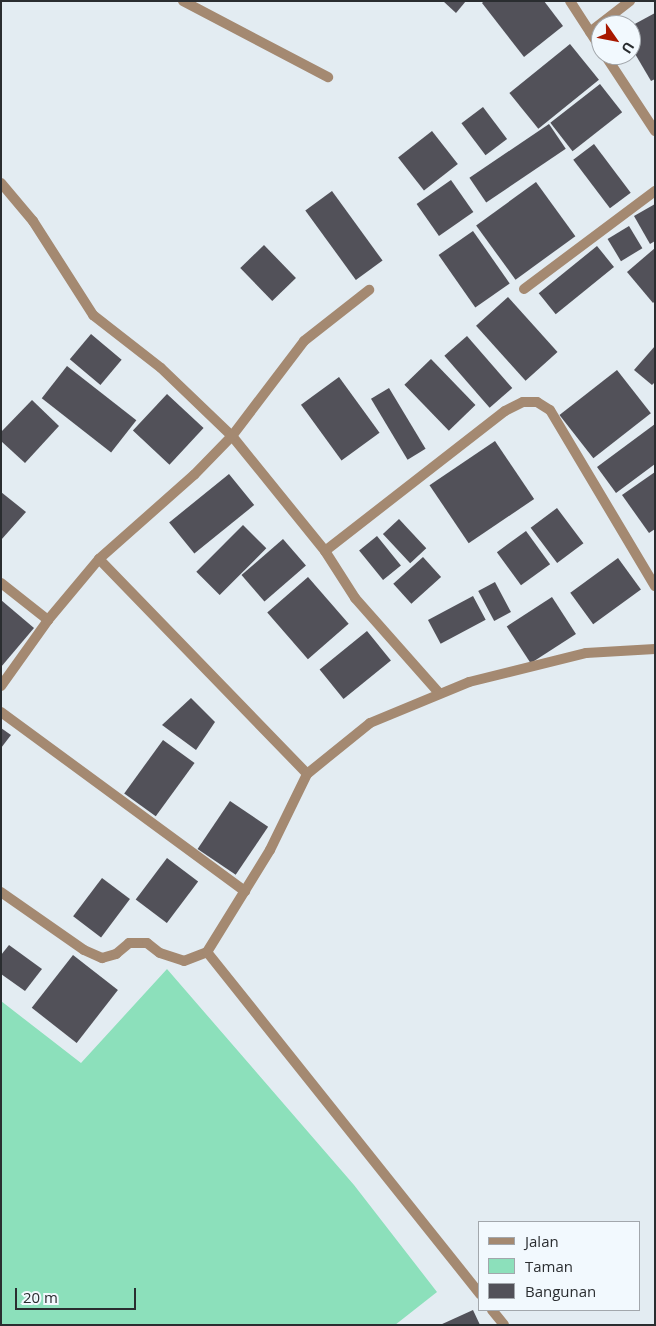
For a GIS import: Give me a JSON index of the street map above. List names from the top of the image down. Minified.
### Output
{"legend":["Jalan","Taman","Bangunan"],"scale_bar":"20 m","north":"bottom right"}
